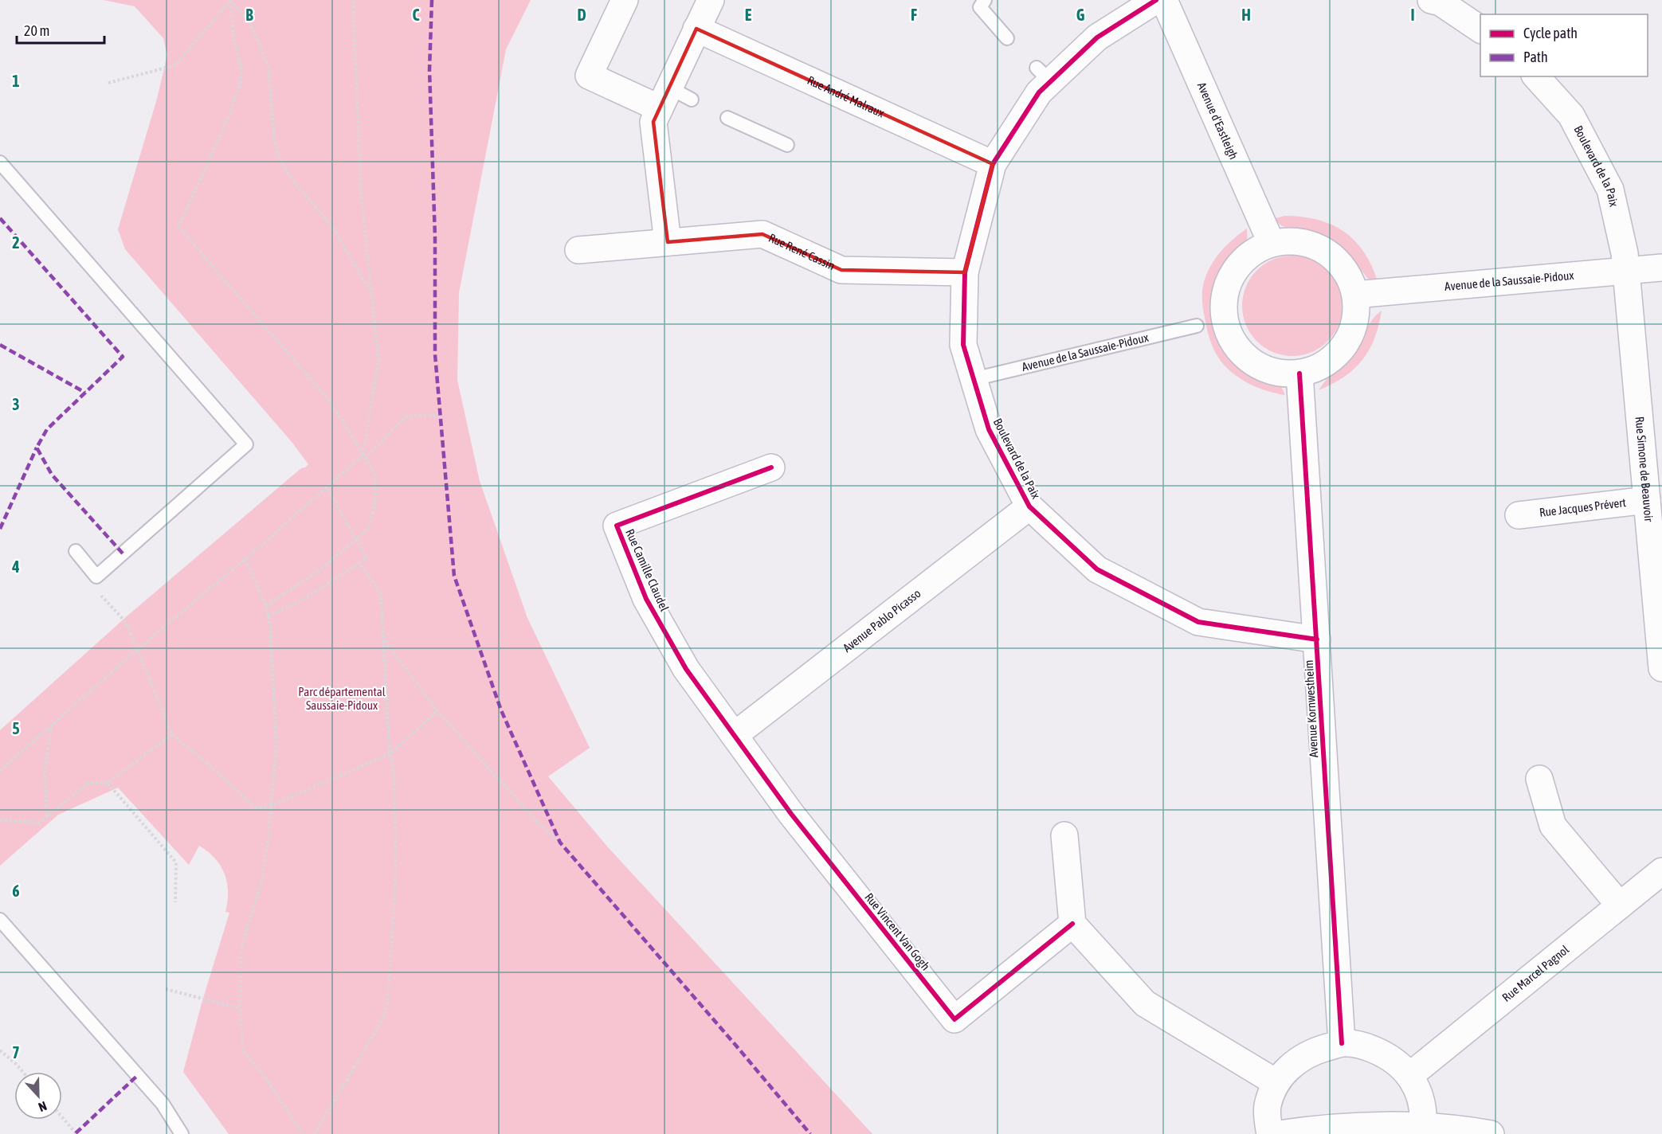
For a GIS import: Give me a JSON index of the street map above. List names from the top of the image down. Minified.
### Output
{"streets":{"street":["Rue André Malraux","Avenue d'Eastleigh","Boulevard de la Paix","Rue René Cassin","Avenue de la Saussaie-Pidoux","Rue Simone de Beauvoir","Rue Jacques Prévert","Rue Camille Claudel","Avenue Pablo Picasso","Avenue Kornwestheim","Rue Vincent Van Gogh","Rue Marcel Pagnol"]},"crossings":[["Rue André Malraux","Boulevard de la Paix"],["Avenue d'Eastleigh","Avenue de la Saussaie-Pidoux"],["Avenue d'Eastleigh","Avenue Kornwestheim"],["Boulevard de la Paix","Rue René Cassin"],["Boulevard de la Paix","Avenue de la Saussaie-Pidoux"],["Boulevard de la Paix","Rue Simone de Beauvoir"],["Boulevard de la Paix","Avenue Pablo Picasso"],["Boulevard de la Paix","Avenue Kornwestheim"],["Avenue de la Saussaie-Pidoux","Rue Simone de Beauvoir"],["Avenue de la Saussaie-Pidoux","Avenue Kornwestheim"],["Rue Simone de Beauvoir","Rue Jacques Prévert"],["Rue Camille Claudel","Avenue Pablo Picasso"],["Rue Camille Claudel","Rue Vincent Van Gogh"],["Avenue Pablo Picasso","Rue Vincent Van Gogh"]],"parks":["Parc départemental Saussaie-Pidoux"],"legend":["Cycle path","Path"],"scale_bar":"20 m","north":"bottom","grid":{"columns":["B","C","D","E","F","G","H","I"],"rows":["1","2","3","4","5","6","7"]}}
